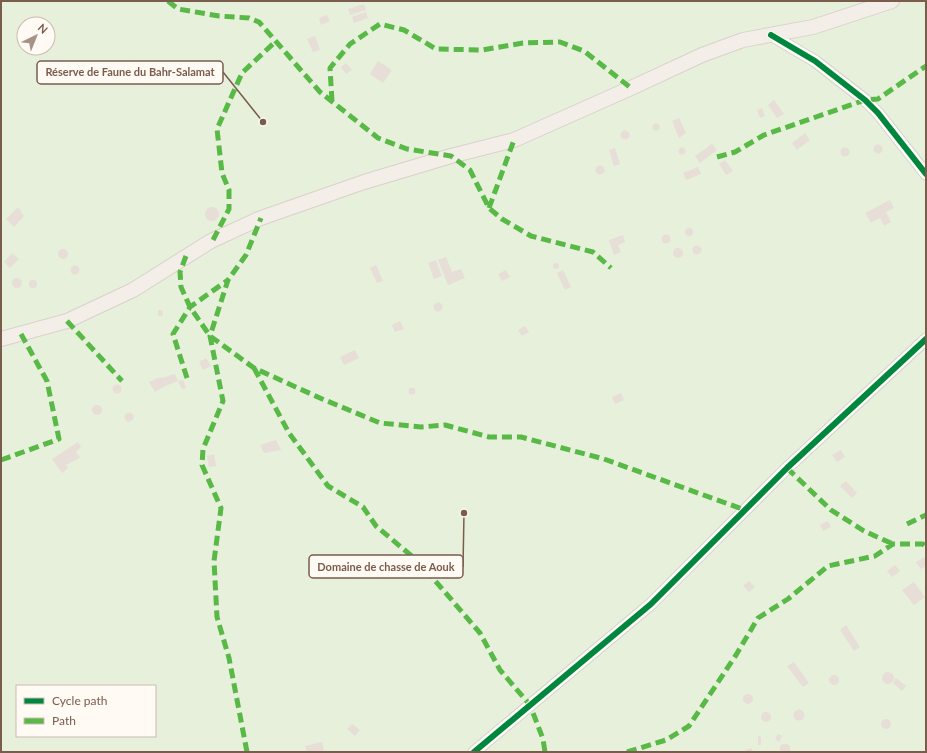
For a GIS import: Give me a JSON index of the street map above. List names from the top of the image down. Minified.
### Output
{"places":["Réserve de Faune du Bahr-Salamat","Domaine de chasse de Aouk"],"legend":["Cycle path","Path"],"north":"top right"}
